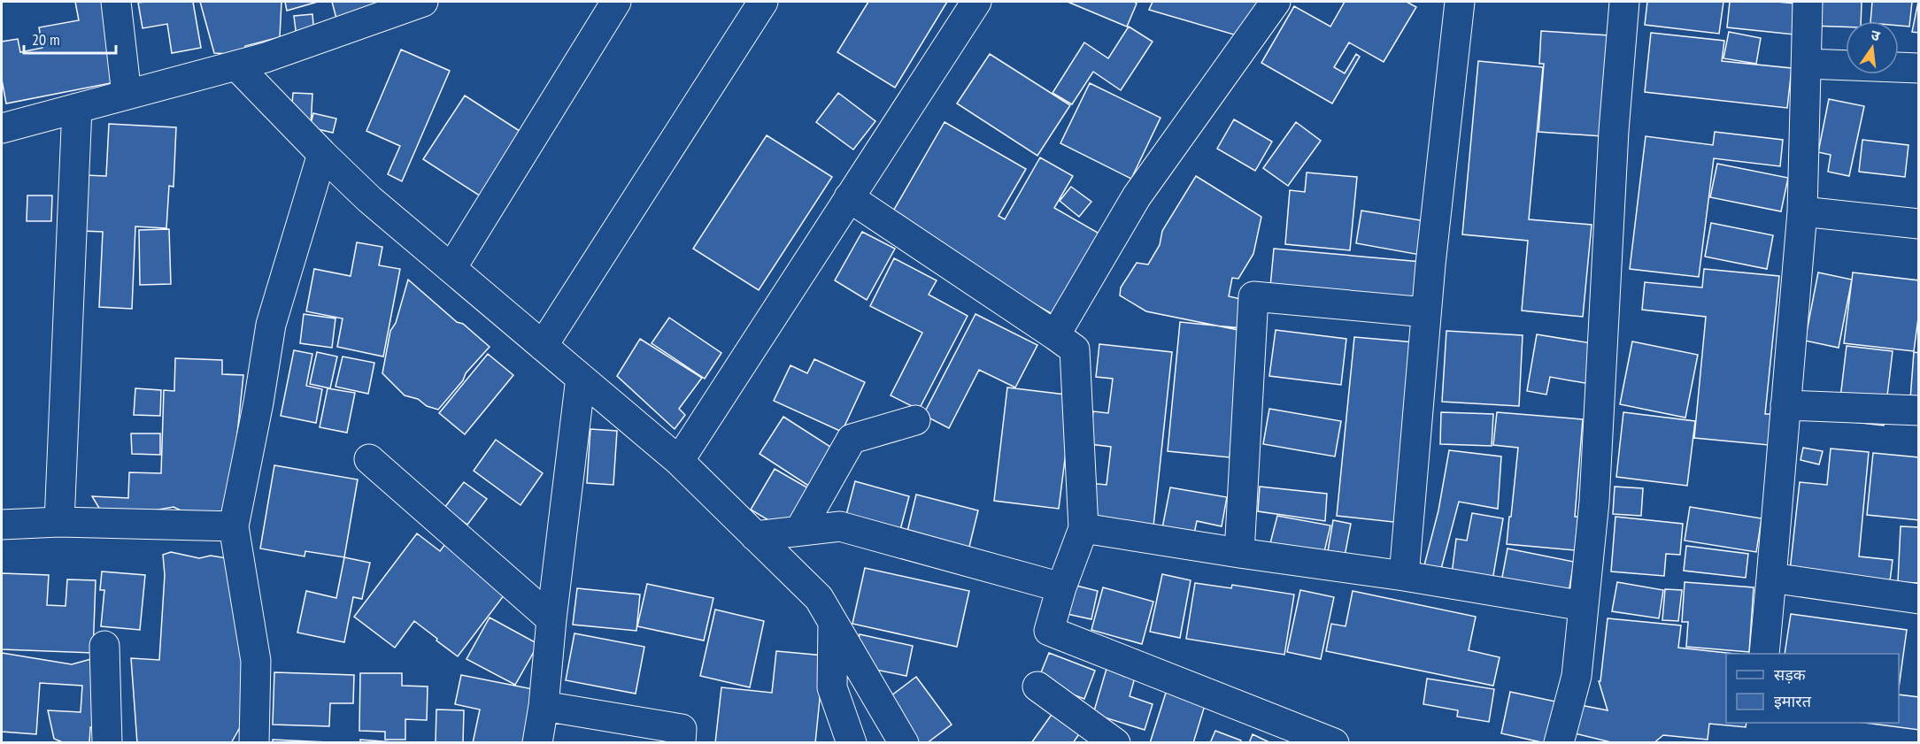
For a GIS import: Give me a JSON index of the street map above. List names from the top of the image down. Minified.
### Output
{"legend":["सड़क","इमारत"],"scale_bar":"20 m","north":"top"}
